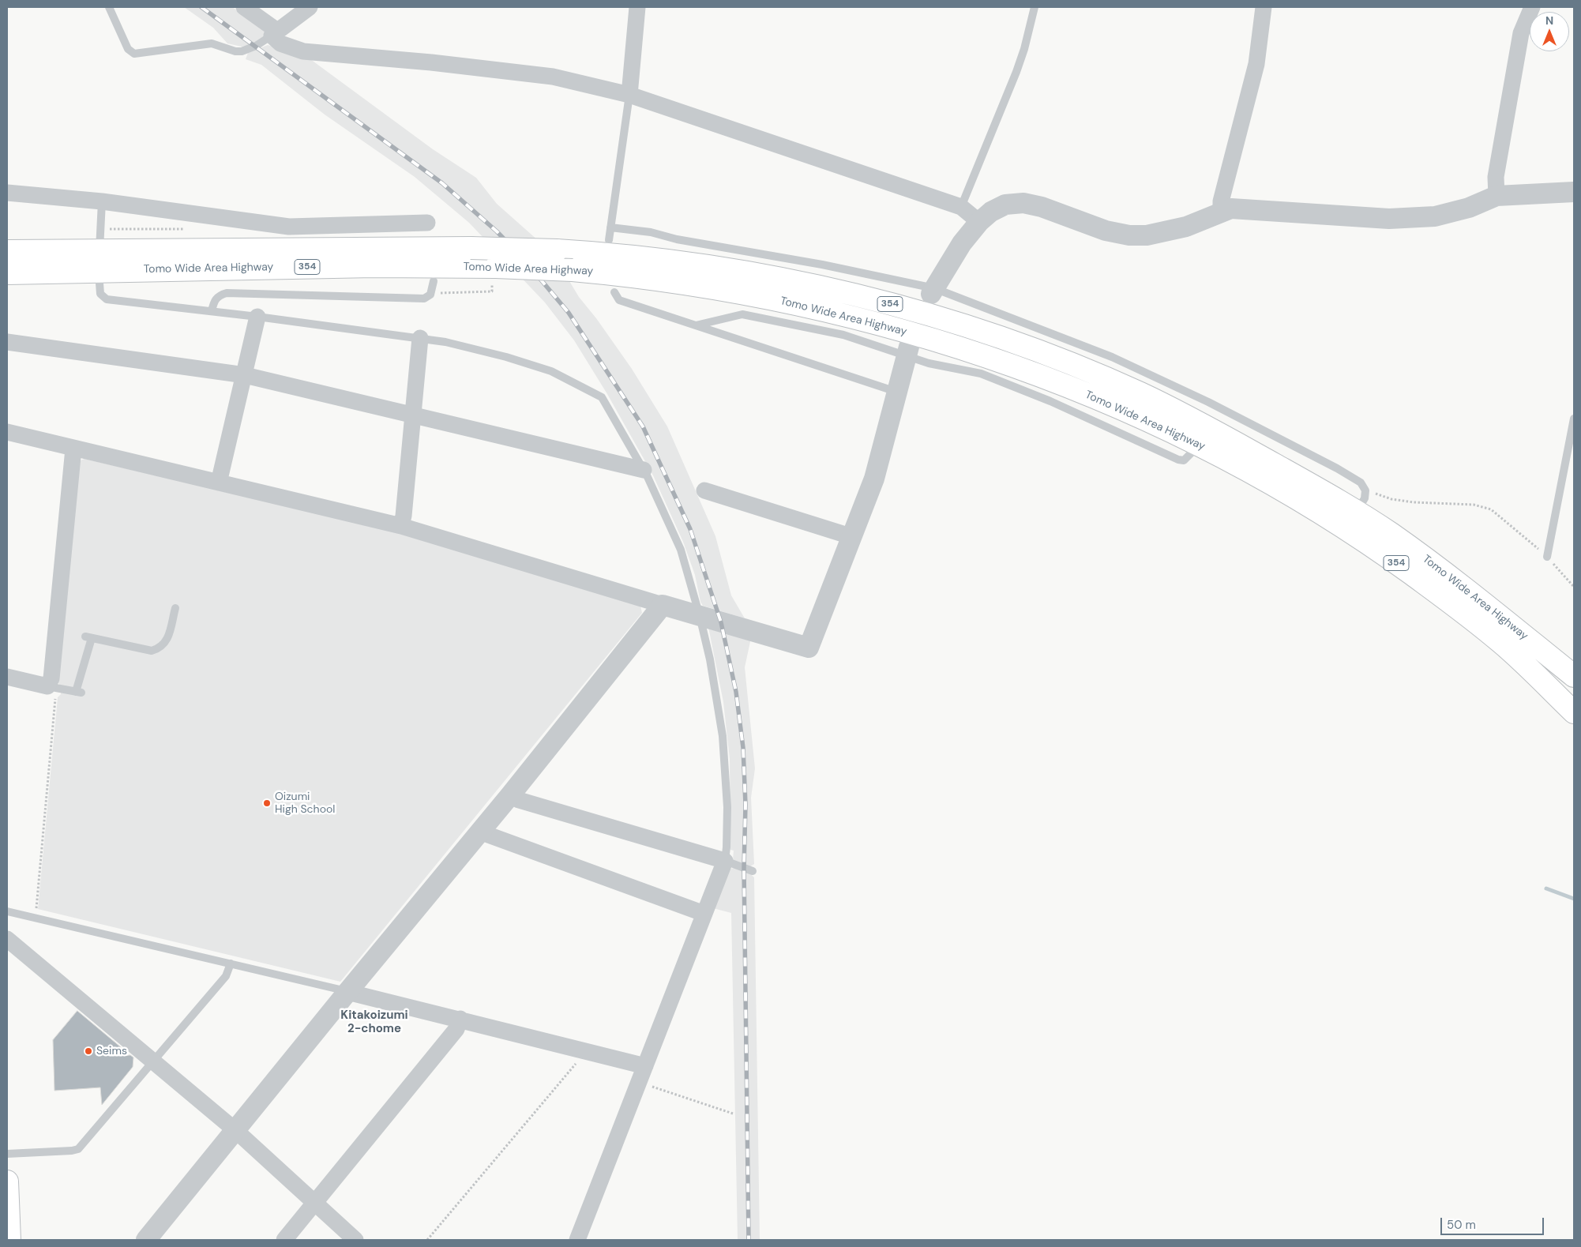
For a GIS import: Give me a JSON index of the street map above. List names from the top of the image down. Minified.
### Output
{"streets":{"main road":["354","Tomo Wide Area Highway"]},"districts":["Kitakoizumi 2-chome"],"places":["Oizumi High School","Seims"],"scale_bar":"50 m","north":"top"}
